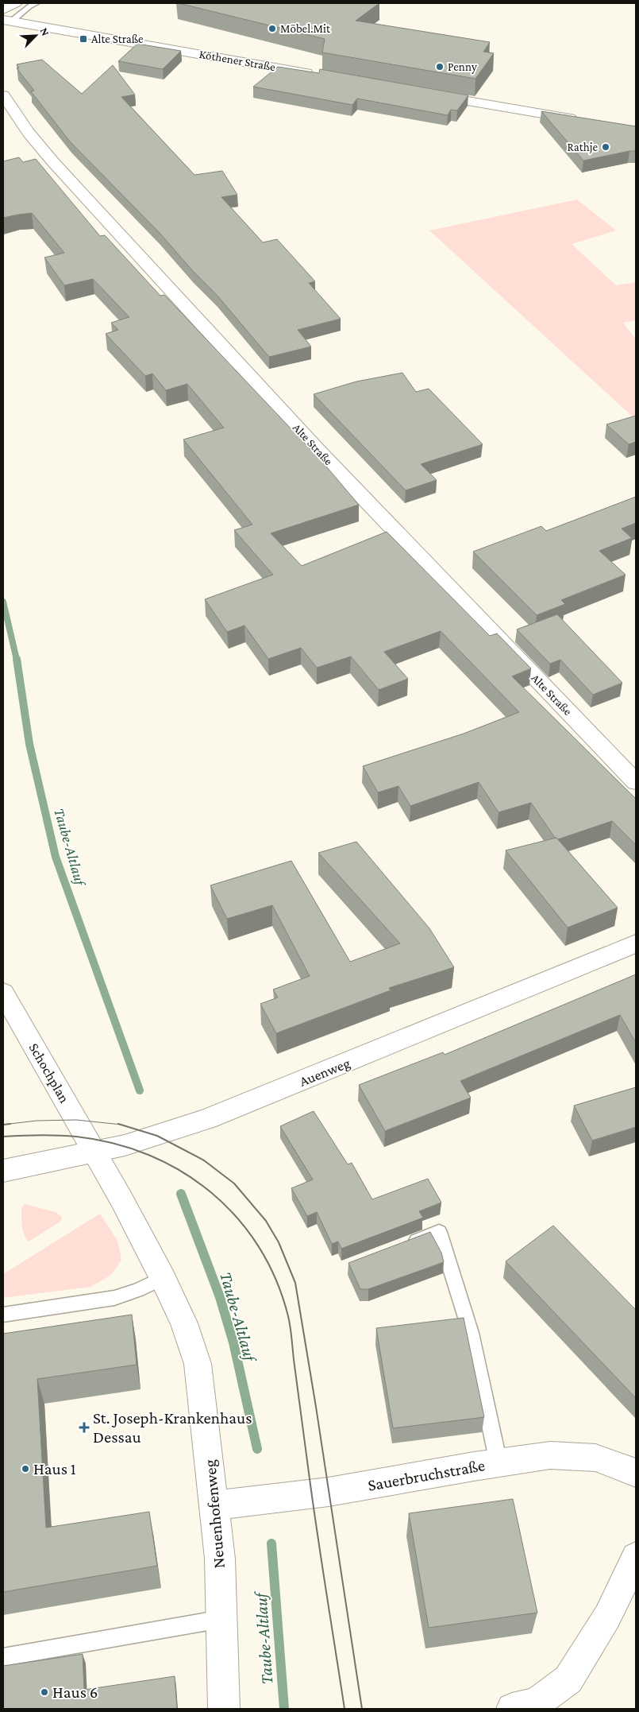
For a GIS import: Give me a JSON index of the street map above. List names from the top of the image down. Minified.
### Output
{"streets":{"street":["Köthener Straße","Alte Straße","Auenweg","Schochplan","Sauerbruchstraße","Neuenhofenweg"]},"crossings":[["Auenweg","Schochplan"],["Auenweg","Neuenhofenweg"],["Schochplan","Neuenhofenweg"],["Sauerbruchstraße","Neuenhofenweg"]],"water":["Taube-Altlauf"],"places":{"other":["Möbel.Mit","Penny","Rathje","Haus 1","Haus 6"],"transit":["Alte Straße"],"health":["St. Joseph-Krankenhaus Dessau"]},"north":"top right"}
